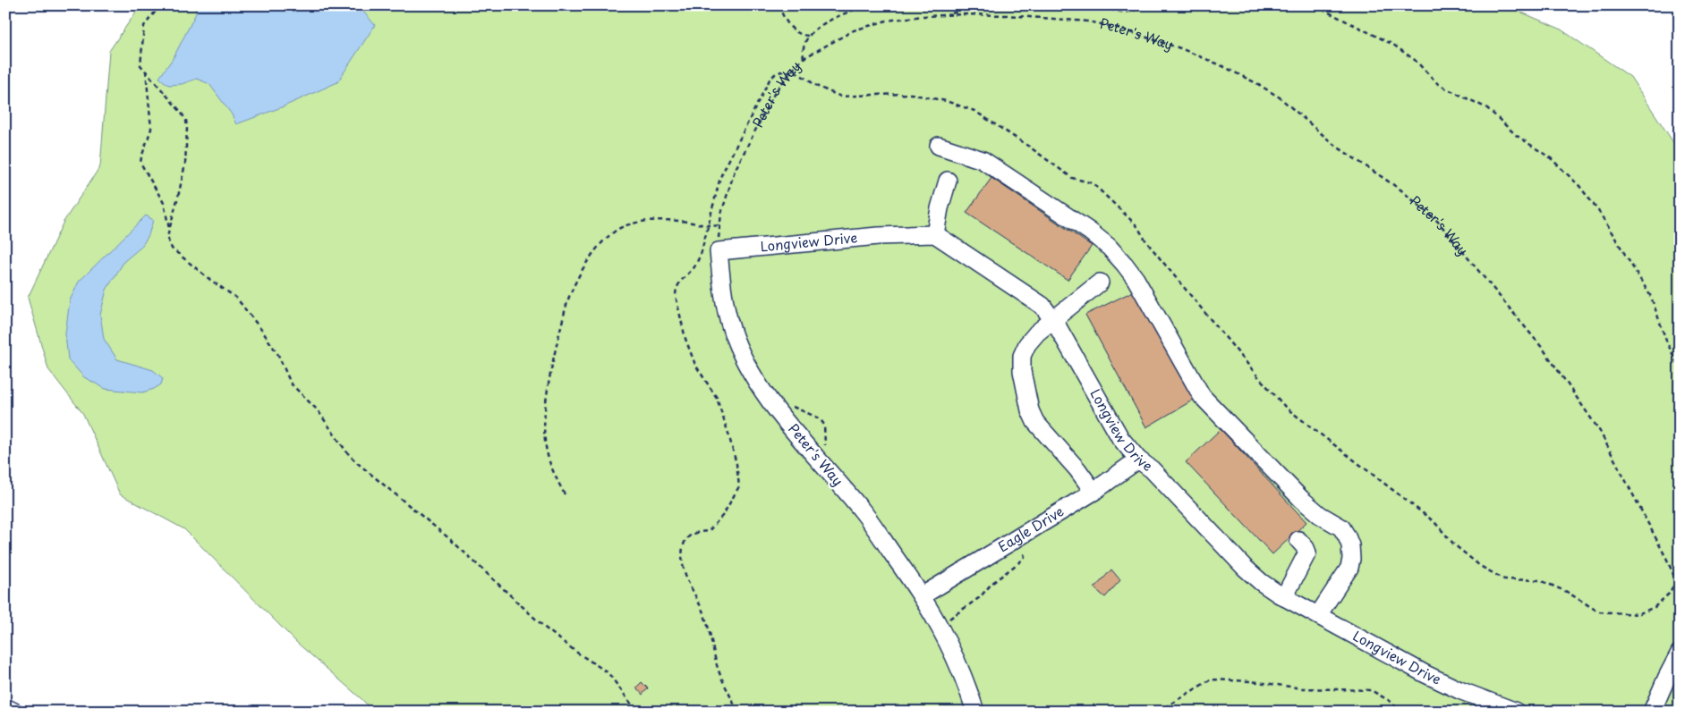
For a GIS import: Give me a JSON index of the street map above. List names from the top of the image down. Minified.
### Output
{"streets":{"street":["Peter's Way","Longview Drive","Eagle Drive"]},"crossings":[["Peter's Way","Longview Drive"],["Peter's Way","Eagle Drive"],["Longview Drive","Eagle Drive"]]}
